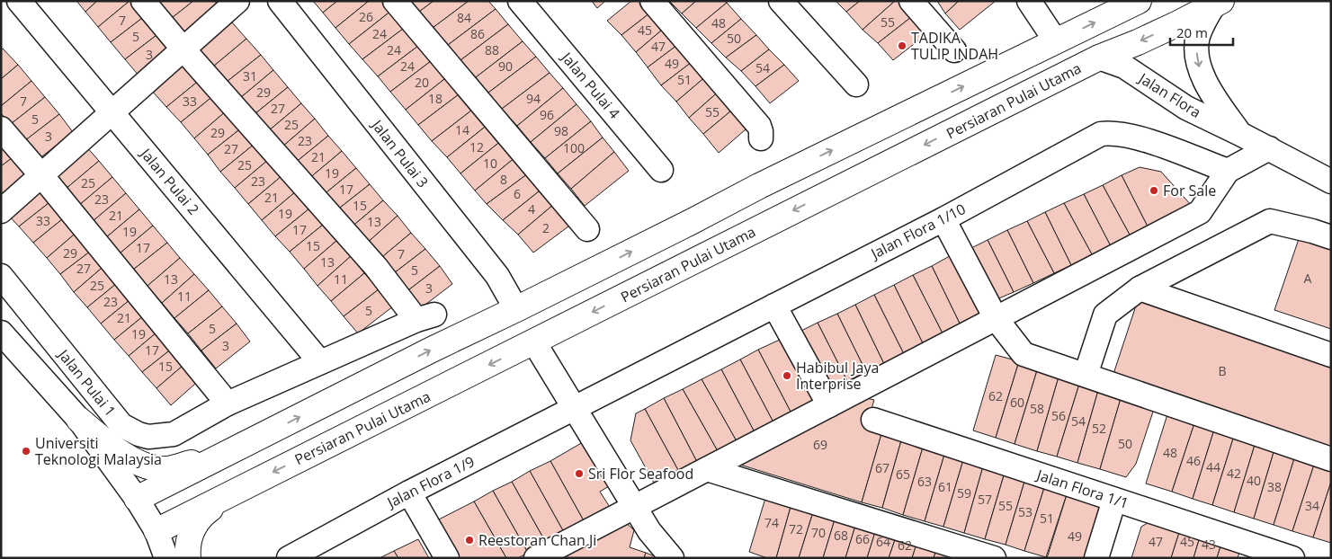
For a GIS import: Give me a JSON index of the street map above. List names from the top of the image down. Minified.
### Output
{"streets":{"main road":["Persiaran Pulai Utama"],"street":["Jalan Pulai 4","Jalan Flora","Jalan Pulai 3","Jalan Pulai 2","Jalan Flora 1/10","Jalan Pulai 1","Jalan Flora 1/9","Jalan Flora 1/1"]},"crossings":[["Jalan Flora","Persiaran Pulai Utama"],["Jalan Pulai 2","Jalan Pulai 1"],["Jalan Flora 1/10","Jalan Flora 1/9"]],"places":["TADIKA TULIP INDAH","For Sale","Habibul Jaya Interprise","Universiti Teknologi Malaysia","Sri Flor Seafood","Reestoran Chan Ji"],"house_numbers":["26","84","7","55","48","45","24","86","5","50","47","24","88","3","49","24","90","54","31","51","20","29","18","94","7","33","27","55","96","5","25","14","98","29","3","23","12","100","27","21","10","25","19","8","23","25","17","6","21","23","15","4","19","21","33","13","2","17","19","15","17","29","7","13","27","5","A","13","11","25","3","11","23","5","21","5","19","3","17","15","B","62","60","58","56","54","52","50","69","48","46","44","67","42","65","40","63","61","38","59","57","55","34","53","51","74","72","70","68","49","66","64","47","45","43","62"],"scale_bar":"20 m"}
